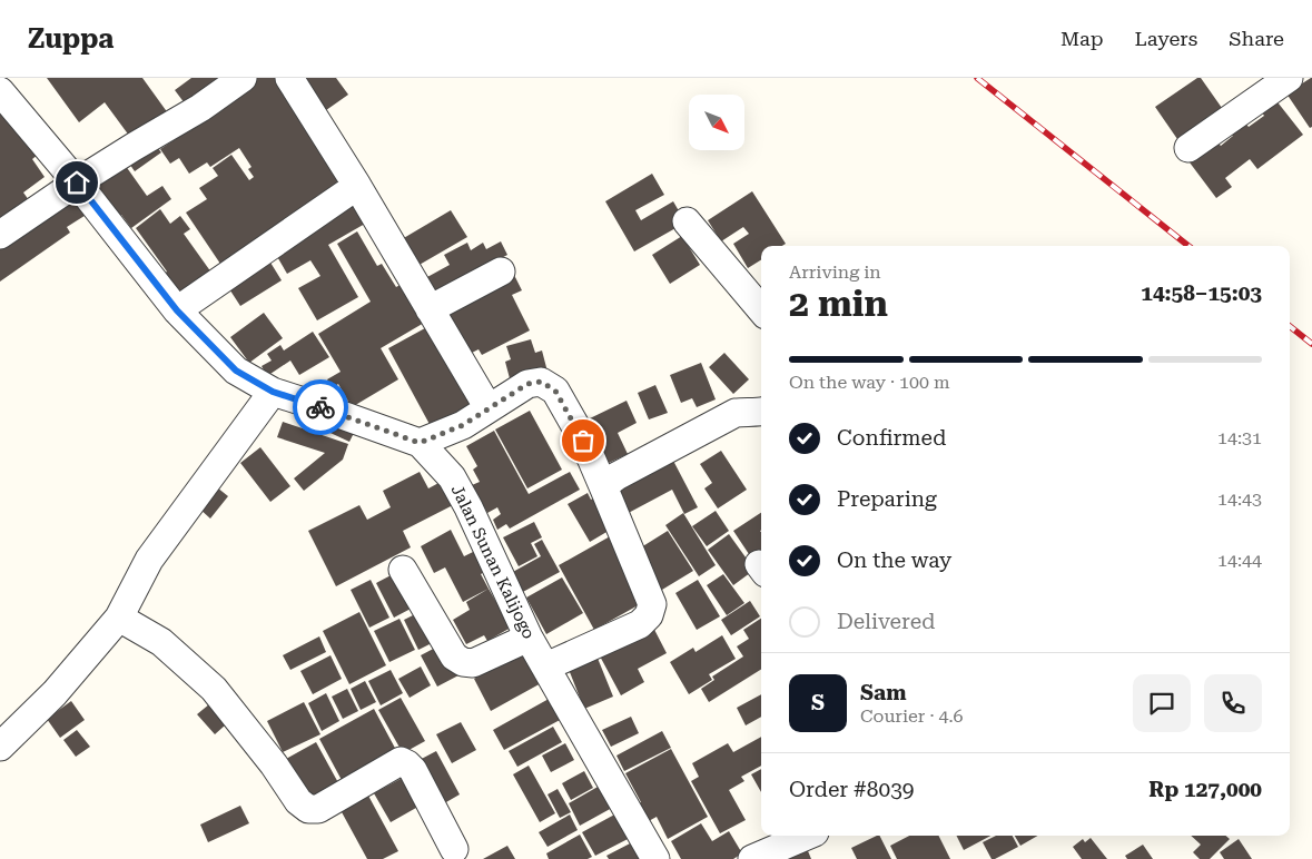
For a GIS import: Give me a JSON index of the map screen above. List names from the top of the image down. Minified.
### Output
{"streets":{"street":["Jalan Sunan Kalijogo"]},"north":"bottom right","page":{"header":"Zuppa","nav":["Map","Layers","Share"],"heading":["2 min","Arriving in","14:58–15:03"],"panel":["Sam","Courier · 4.6","Order #8039","Rp 127,000"],"bar":"On the way · 100 m","list":[["Confirmed","14:31"],["Preparing","14:43"],["On the way","14:44"],"Delivered"],"round":"S"}}
